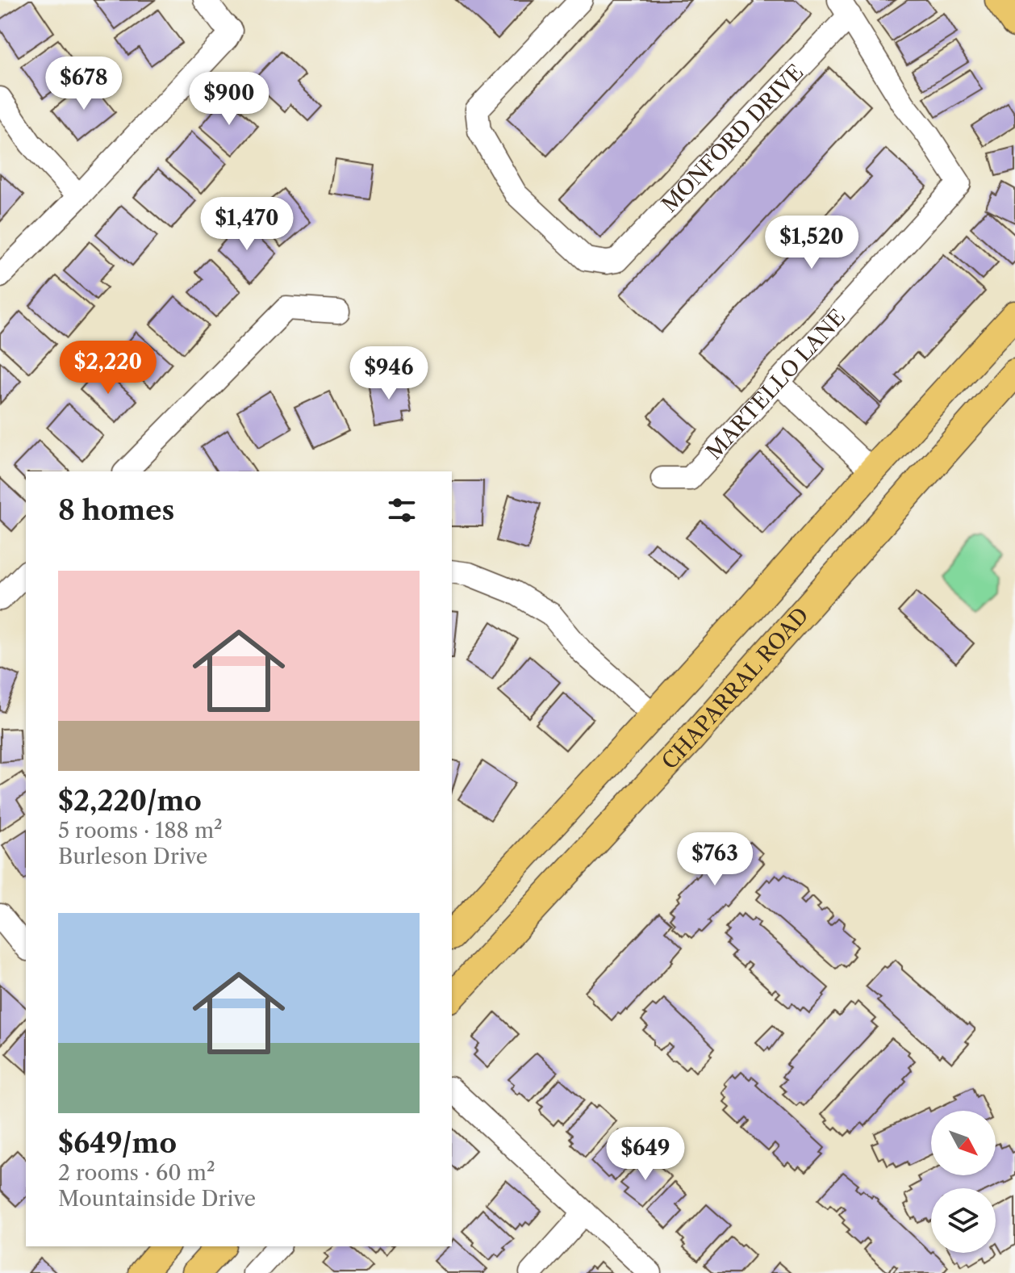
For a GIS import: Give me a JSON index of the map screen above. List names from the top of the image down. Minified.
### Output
{"streets":{"main road":["CHAPARRAL ROAD"],"street":["MONFORD DRIVE","MARTELLO LANE"]},"crossings":[["MONFORD DRIVE","MARTELLO LANE"]],"north":"bottom right","page":{"price":["$678","$900","$1,470","$1,520","$2,220","$946","$763","$649"],"heading":"8 homes","list":[{"name":"$2,220/mo","note":"5 rooms · 188 m² · Burleson Drive"},{"name":"$649/mo","note":"2 rooms · 60 m² · Mountainside Drive"}]}}
